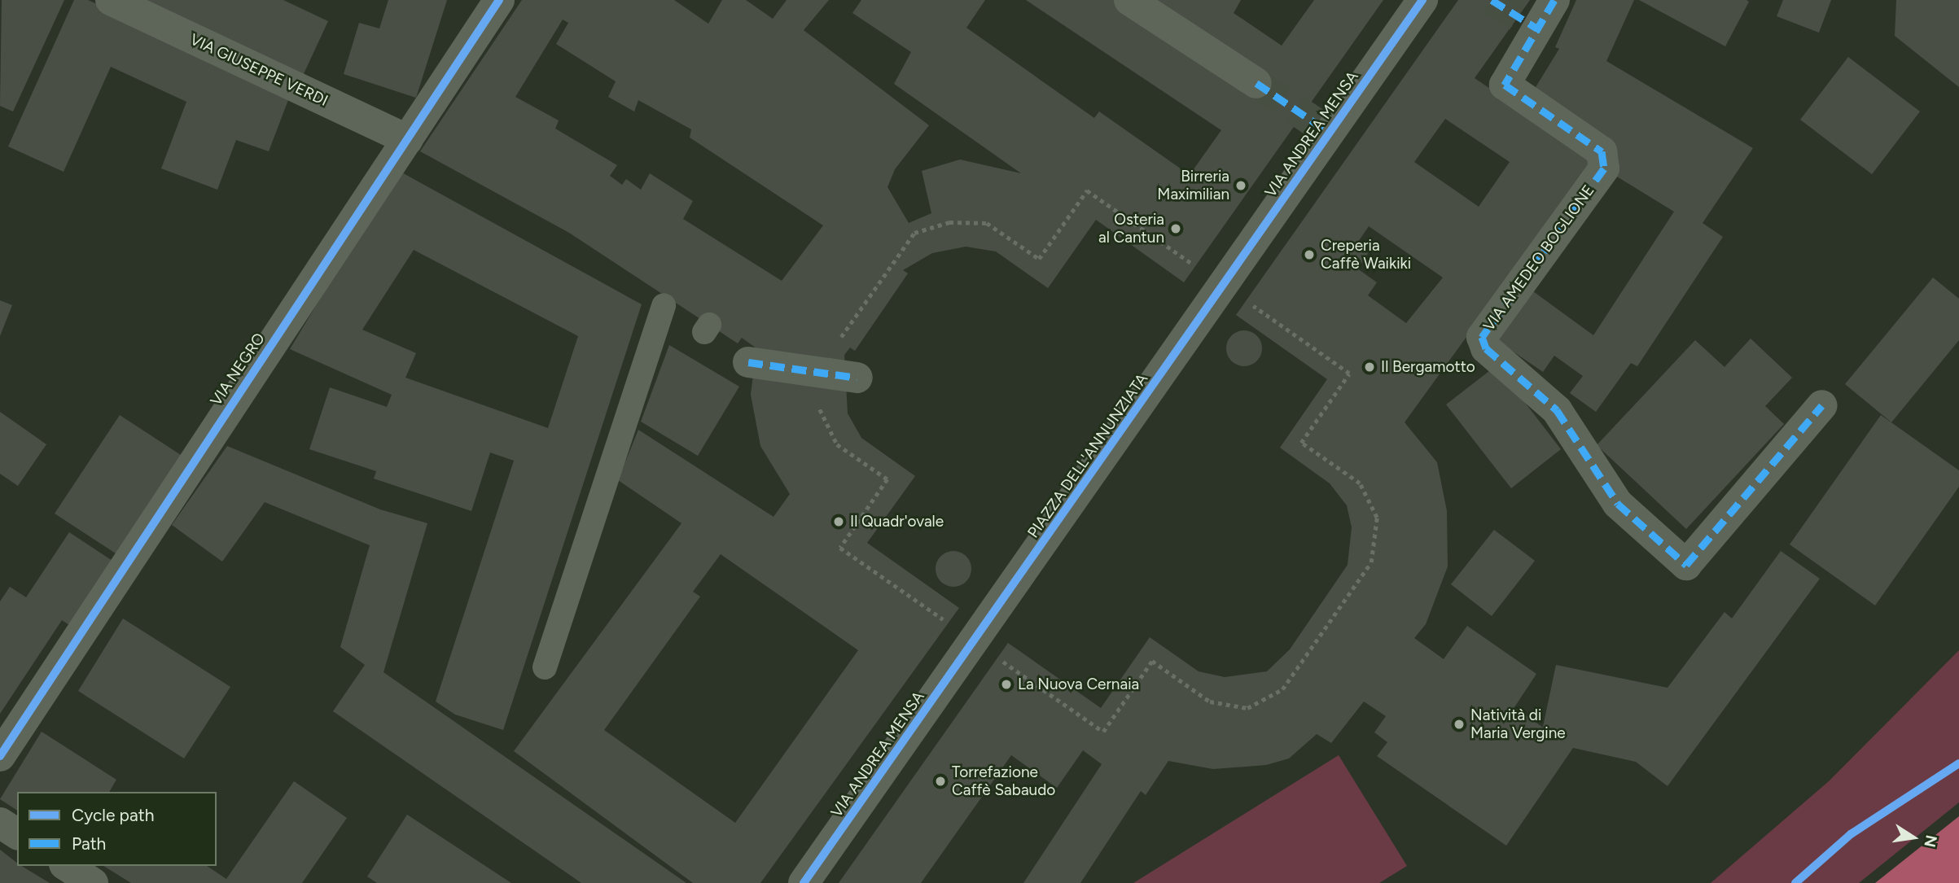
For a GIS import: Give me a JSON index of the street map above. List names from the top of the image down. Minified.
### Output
{"streets":{"street":["VIA GIUSEPPE VERDI","VIA ANDREA MENSA","VIA AMEDEO BOGLIONE","VIA NEGRO","PIAZZA DELL'ANNUNZIATA"]},"crossings":[["VIA GIUSEPPE VERDI","VIA NEGRO"],["VIA ANDREA MENSA","PIAZZA DELL'ANNUNZIATA"]],"places":["Birreria Maximilian","Osteria al Cantun","Creperia Caffè Waikiki","Il Bergamotto","Il Quadr'ovale","La Nuova Cernaia","Natività di Maria Vergine","Torrefazione Caffè Sabaudo"],"legend":["Cycle path","Path"],"north":"right"}
